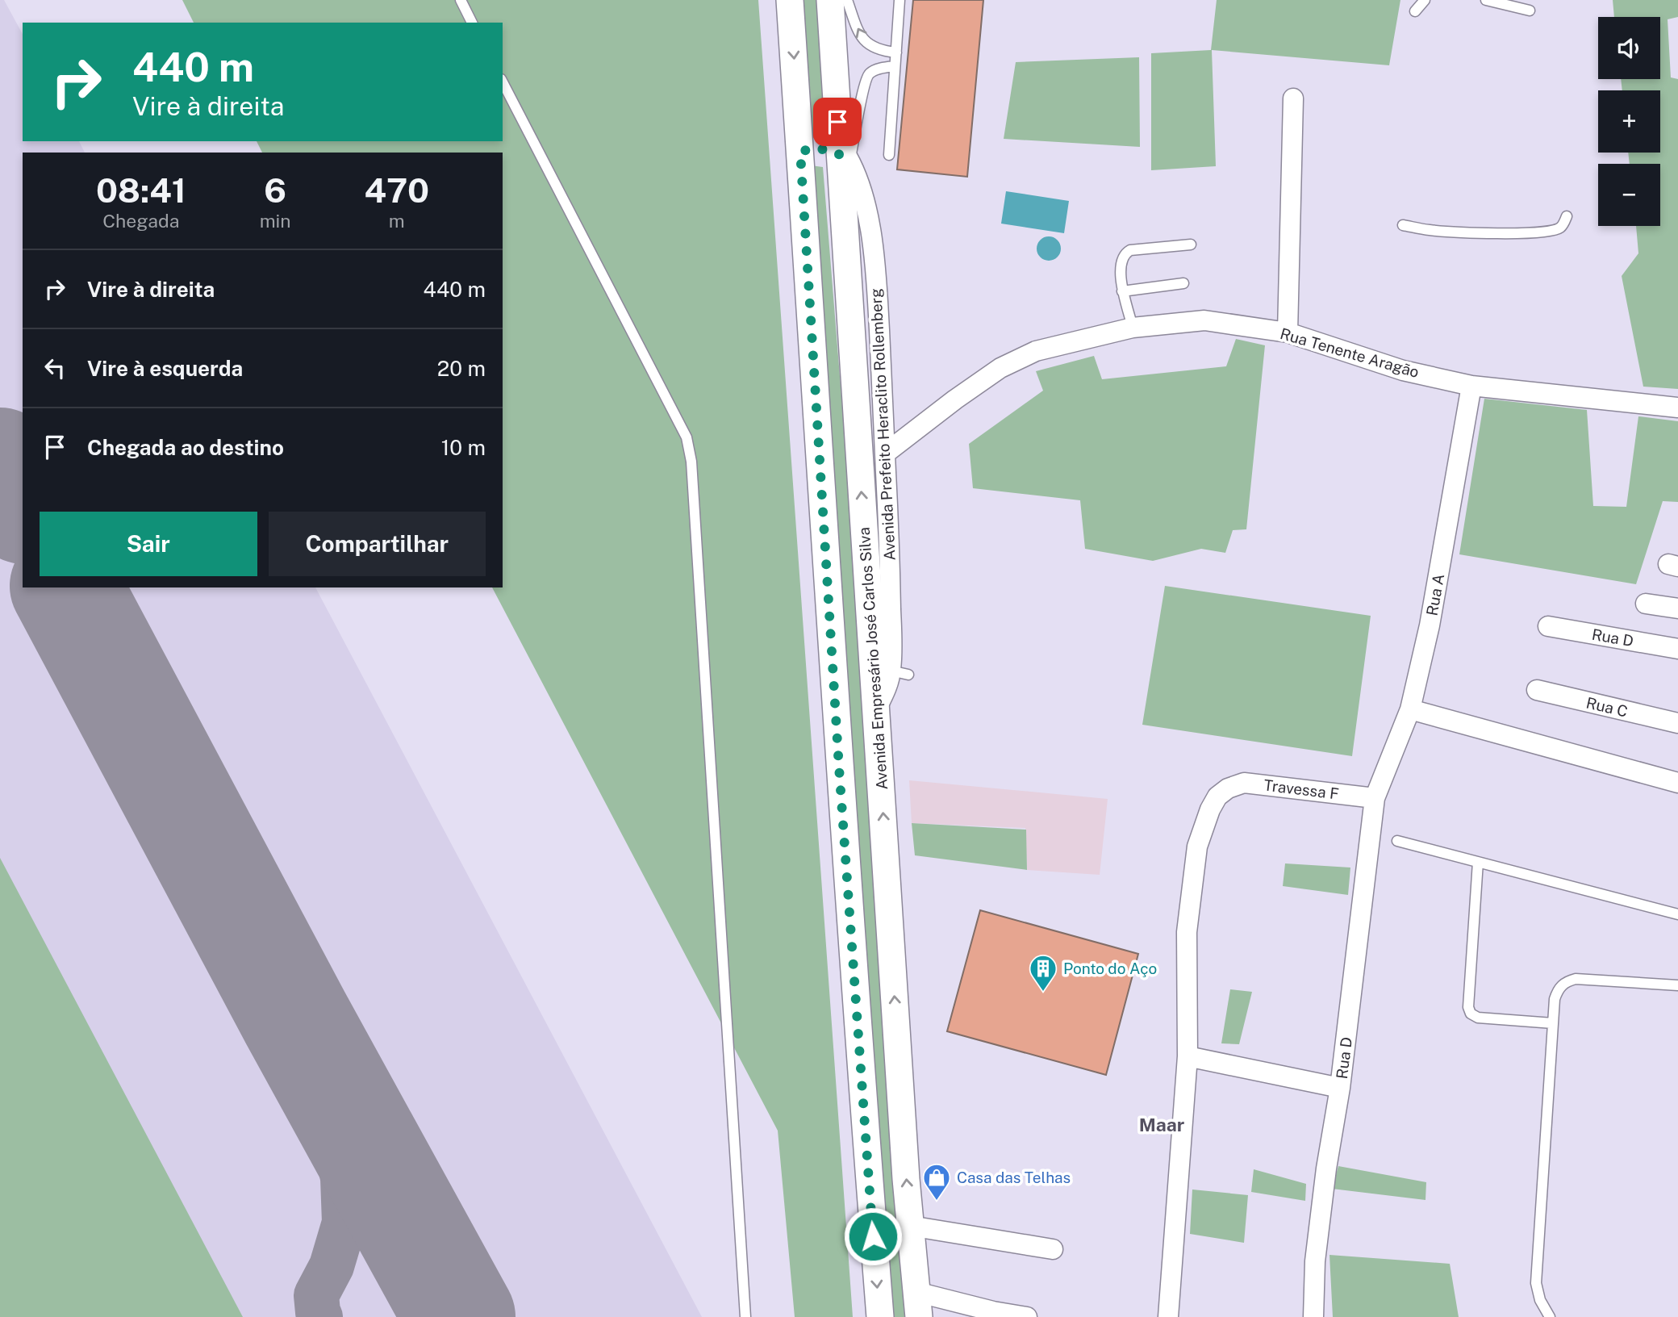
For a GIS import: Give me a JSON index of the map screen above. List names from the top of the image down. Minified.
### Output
{"streets":{"main road":["Avenida Empresário José Carlos Silva"],"street":["Rua Tenente Aragão","Avenida Prefeito Heraclito Rollemberg","Rua A","Rua D","Rua C","Travessa F"]},"crossings":[["Rua Tenente Aragão","Avenida Prefeito Heraclito Rollemberg"],["Rua Tenente Aragão","Rua A"],["Avenida Prefeito Heraclito Rollemberg","Avenida Empresário José Carlos Silva"],["Rua A","Rua D"],["Rua A","Travessa F"],["Rua D","Travessa F"]],"districts":["Maar"],"places":{"building":["Ponto do Aço"],"shop":["Casa das Telhas"]},"page":{"map_buttons":["+","−"],"turn":["440 m","Vire à direita"],"eta":["08:41","Chegada","6","min","470","m"],"list":[{"name":"Vire à direita","value":"440 m"},{"name":"Vire à esquerda","value":"20 m"},{"name":"Chegada ao destino","value":"10 m"}],"buttons":["Sair","Compartilhar"]}}
